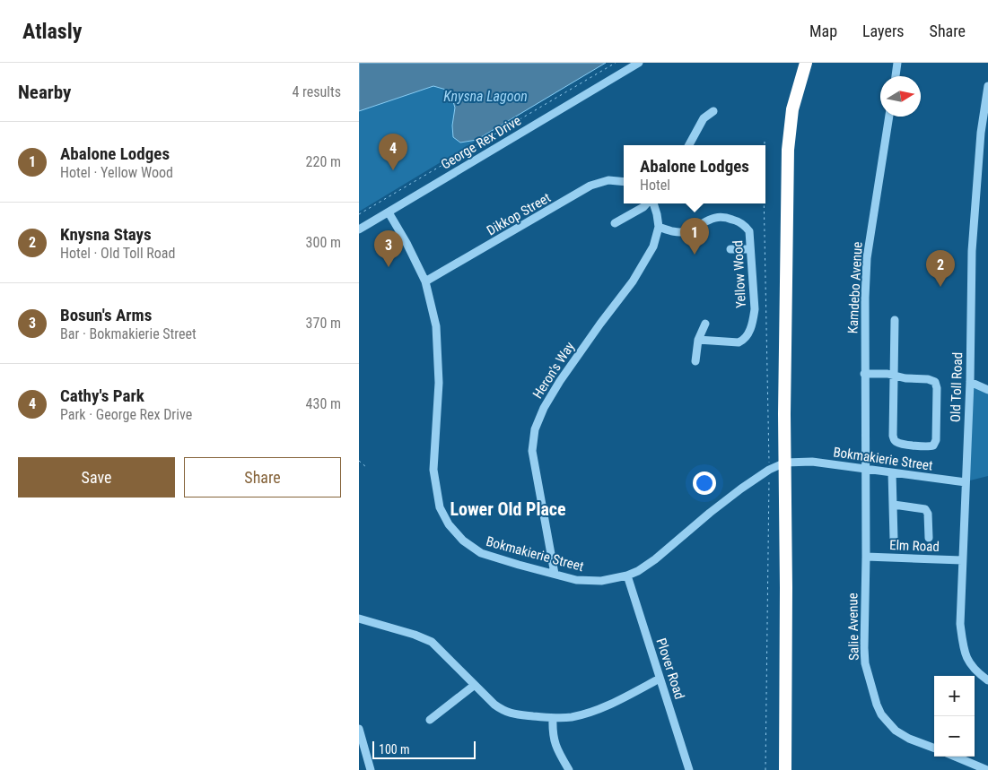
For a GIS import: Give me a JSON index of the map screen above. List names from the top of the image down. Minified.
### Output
{"streets":{"street":["George Rex Drive","Dikkop Street","Yellow Wood","Kamdebo Avenue","Heron's Way","Old Toll Road","Bokmakierie Street","Elm Road","Salie Avenue","Plover Road"]},"crossings":[["George Rex Drive","Bokmakierie Street"],["Dikkop Street","Bokmakierie Street"],["Yellow Wood","Heron's Way"],["Kamdebo Avenue","Bokmakierie Street"],["Kamdebo Avenue","Salie Avenue"],["Heron's Way","Bokmakierie Street"],["Old Toll Road","Bokmakierie Street"],["Old Toll Road","Elm Road"],["Bokmakierie Street","Salie Avenue"],["Bokmakierie Street","Plover Road"],["Elm Road","Salie Avenue"]],"districts":["Lower Old Place"],"water":["Knysna Lagoon"],"scale_bar":"100 m","north":"right","page":{"header":"Atlasly","nav":["Map","Layers","Share"],"heading":["Nearby","4 results"],"list":[{"mark":"1","name":"Abalone Lodges","note":"Hotel · Yellow Wood","value":"220 m"},{"mark":"2","name":"Knysna Stays","note":"Hotel · Old Toll Road","value":"300 m"},{"mark":"3","name":"Bosun's Arms","note":"Bar · Bokmakierie Street","value":"370 m"},{"mark":"4","name":"Cathy's Park","note":"Park · George Rex Drive","value":"430 m"}],"pins":["4","1","3","2"],"popup":["Abalone Lodges","Hotel"],"buttons":["Save","Share"],"map_buttons":["+","−"],"scale":"100 m"}}
